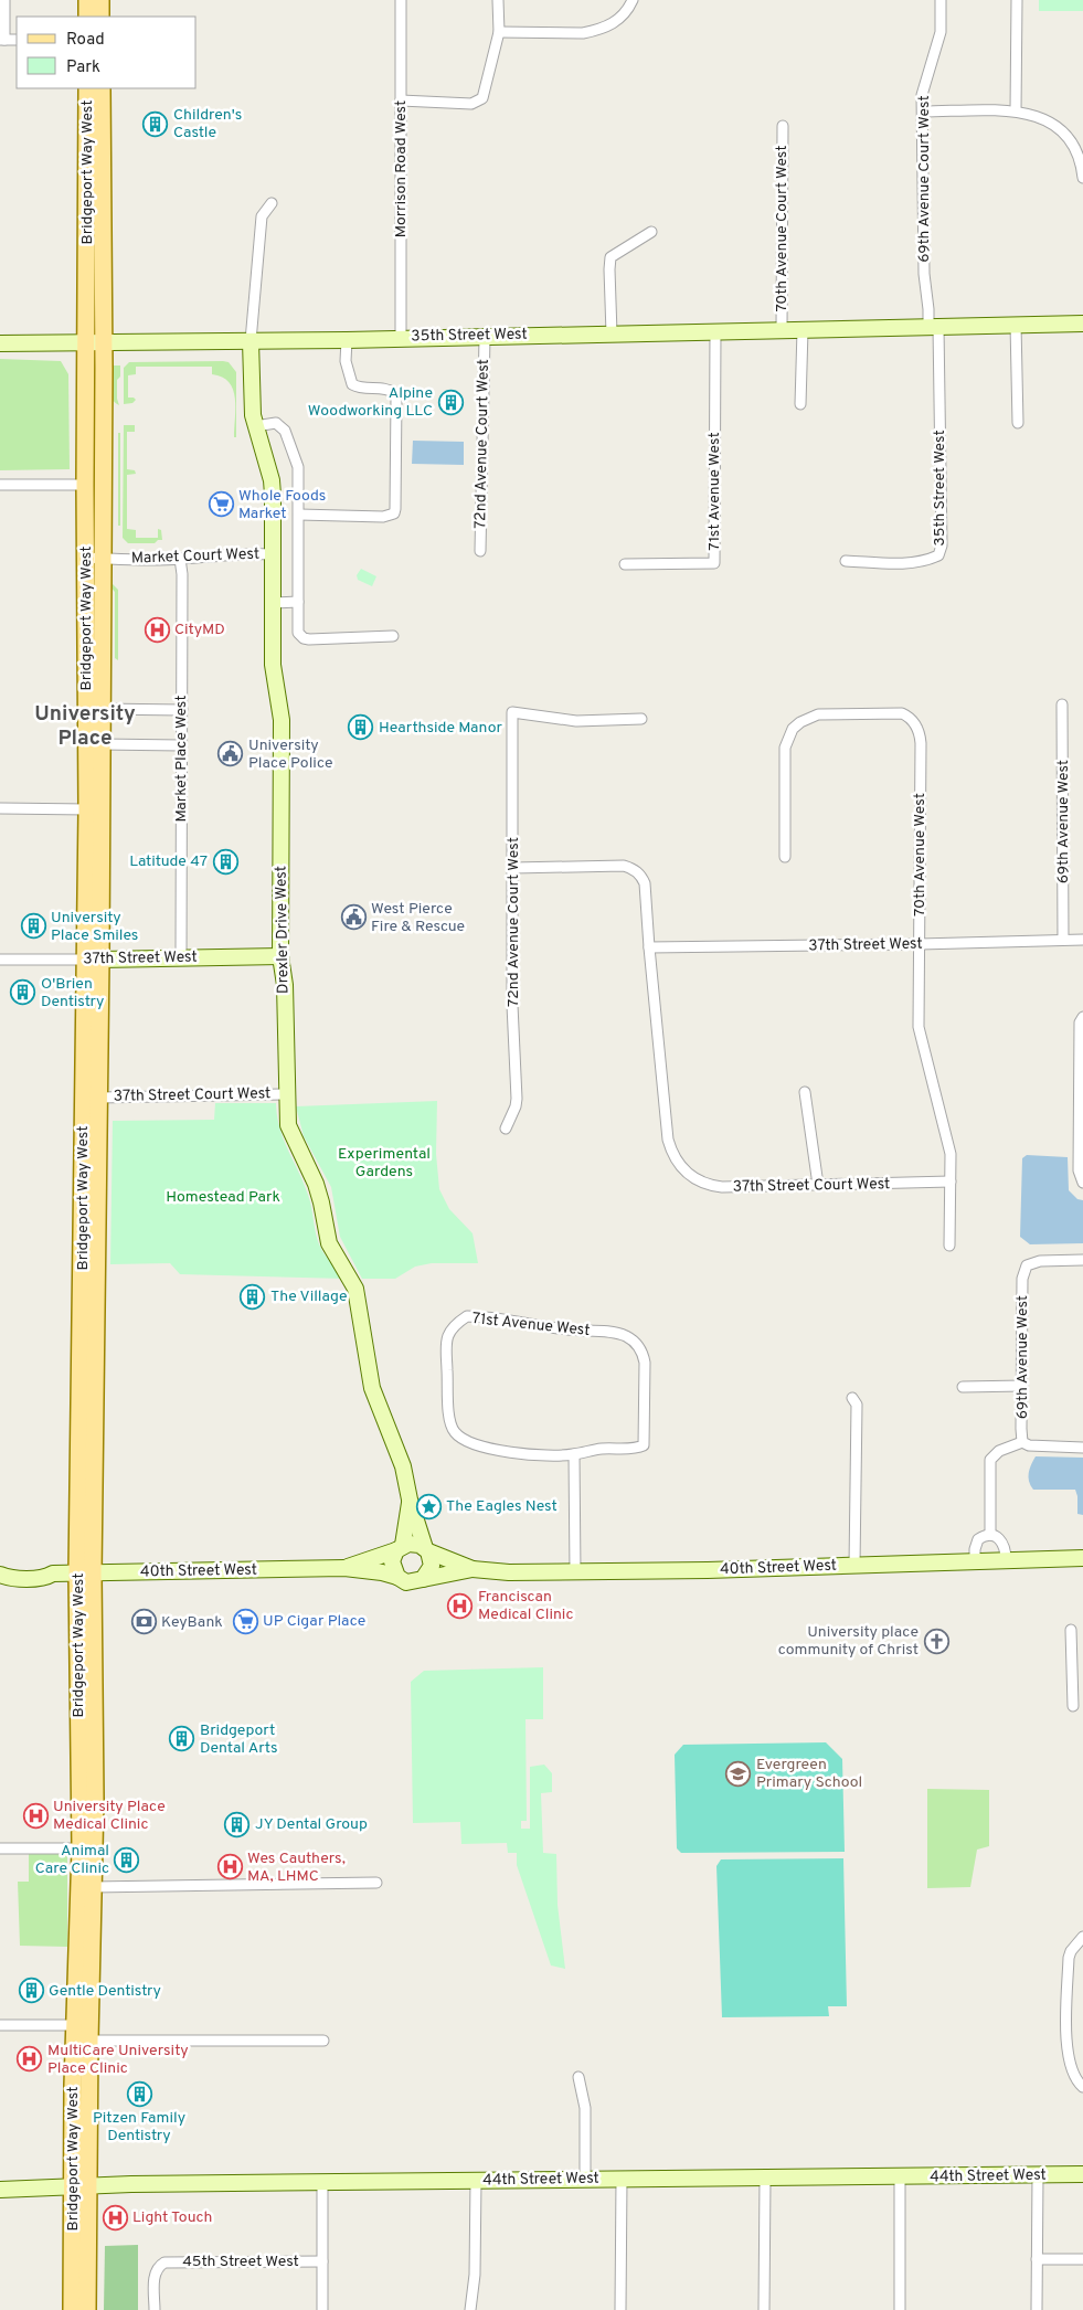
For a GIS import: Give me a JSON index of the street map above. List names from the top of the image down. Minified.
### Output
{"streets":{"main road":["Bridgeport Way West"],"street":["Morrison Road West","69th Avenue Court West","70th Avenue Court West","35th Street West","72nd Avenue Court West","71st Avenue West","Market Court West","Market Place West","69th Avenue West","70th Avenue West","Drexler Drive West","37th Street West","37th Street Court West","40th Street West","44th Street West","45th Street West"]},"crossings":[["Morrison Road West","35th Street West"],["Bridgeport Way West","35th Street West"],["Bridgeport Way West","Market Court West"],["Bridgeport Way West","37th Street West"],["Bridgeport Way West","37th Street Court West"],["Bridgeport Way West","40th Street West"],["Bridgeport Way West","44th Street West"],["69th Avenue Court West","35th Street West"],["70th Avenue Court West","35th Street West"],["35th Street West","72nd Avenue Court West"],["35th Street West","71st Avenue West"],["35th Street West","Drexler Drive West"],["Market Court West","Market Place West"],["Market Court West","Drexler Drive West"],["Market Place West","37th Street West"],["69th Avenue West","37th Street West"],["70th Avenue West","37th Street West"],["70th Avenue West","37th Street Court West"],["Drexler Drive West","37th Street West"],["Drexler Drive West","37th Street Court West"],["Drexler Drive West","40th Street West"],["37th Street West","37th Street Court West"]],"districts":["University Place"],"parks":["Experimental Gardens","Homestead Park"],"places":{"building":["Children's Castle","Alpine Woodworking LLC","Hearthside Manor","Latitude 47","University Place Smiles","O'Brien Dentistry","The Village","Bridgeport Dental Arts","JY Dental Group","Animal Care Clinic","Gentle Dentistry","Pitzen Family Dentistry"],"supermarket":["Whole Foods Market","UP Cigar Place"],"hospital":["CityMD","Franciscan Medical Clinic","University Place Medical Clinic","Wes Cauthers, MA, LHMC","MultiCare University Place Clinic","Light Touch"],"public building":["University Place Police","West Pierce Fire & Rescue"],"place":["The Eagles Nest"],"bank":["KeyBank"],"church":["University place community of Christ"],"school or university":["Evergreen Primary School"]},"legend":["Road","Park"]}
